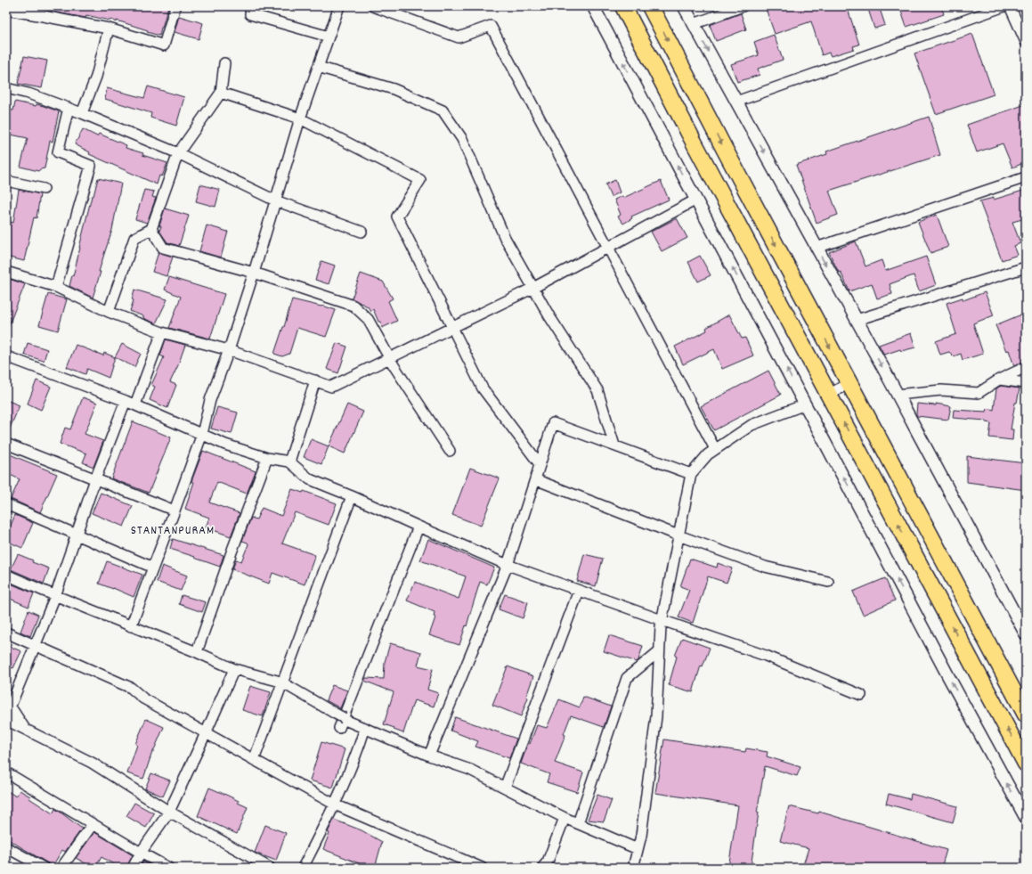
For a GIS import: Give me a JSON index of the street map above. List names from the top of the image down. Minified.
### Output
{"districts":["STANTANPURAM"]}
